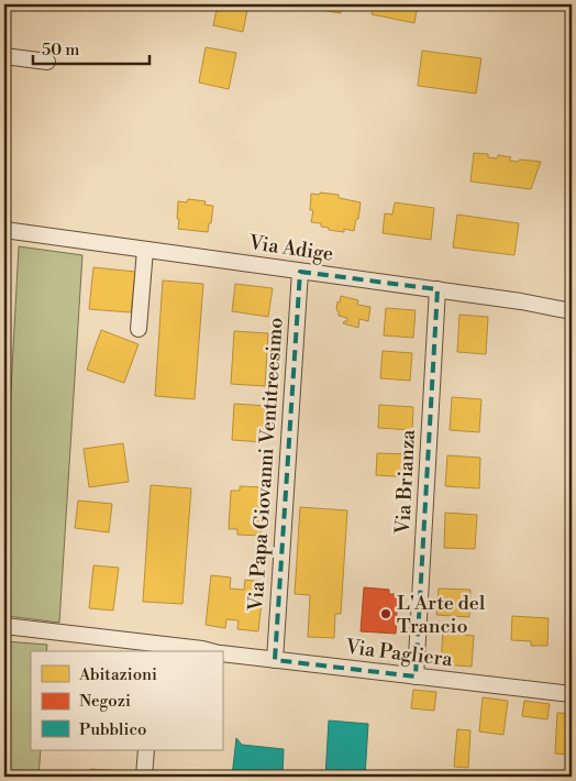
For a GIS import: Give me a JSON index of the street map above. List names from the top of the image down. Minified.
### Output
{"streets":{"street":["Via Adige","Via Papa Giovanni Ventitreesimo","Via Brianza","Via Pagliera"]},"crossings":[["Via Adige","Via Papa Giovanni Ventitreesimo"],["Via Adige","Via Brianza"],["Via Papa Giovanni Ventitreesimo","Via Pagliera"],["Via Brianza","Via Pagliera"]],"places":["L'Arte del Trancio"],"legend":["Abitazioni","Negozi","Pubblico"],"scale_bar":"50 m"}
